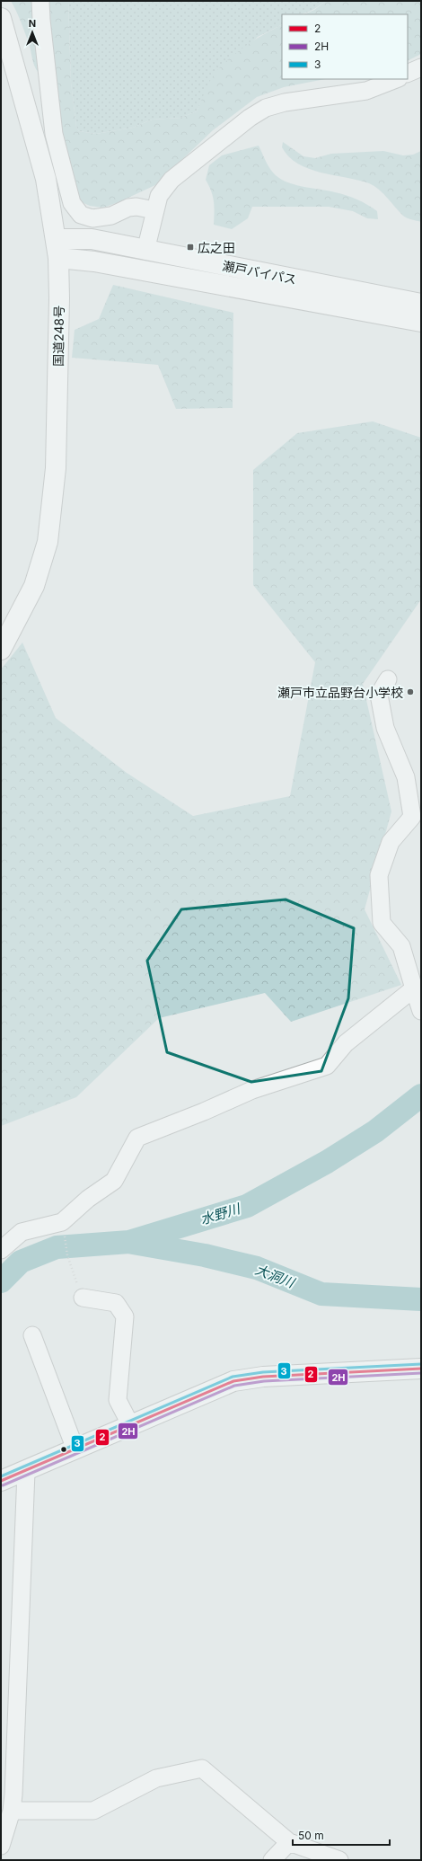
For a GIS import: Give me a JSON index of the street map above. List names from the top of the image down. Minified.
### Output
{"streets":{"highway":["瀬戸バイパス","国道248号"]},"crossings":[["瀬戸バイパス","国道248号"]],"water":["水野川","大洞川"],"places":{"transit":["広之田"],"other":["瀬戸市立品野台小学校"]},"lines":["transit line 3","transit line 2","transit line 2H"],"legend":["2","2H","3"],"scale_bar":"50 m","north":"top"}
